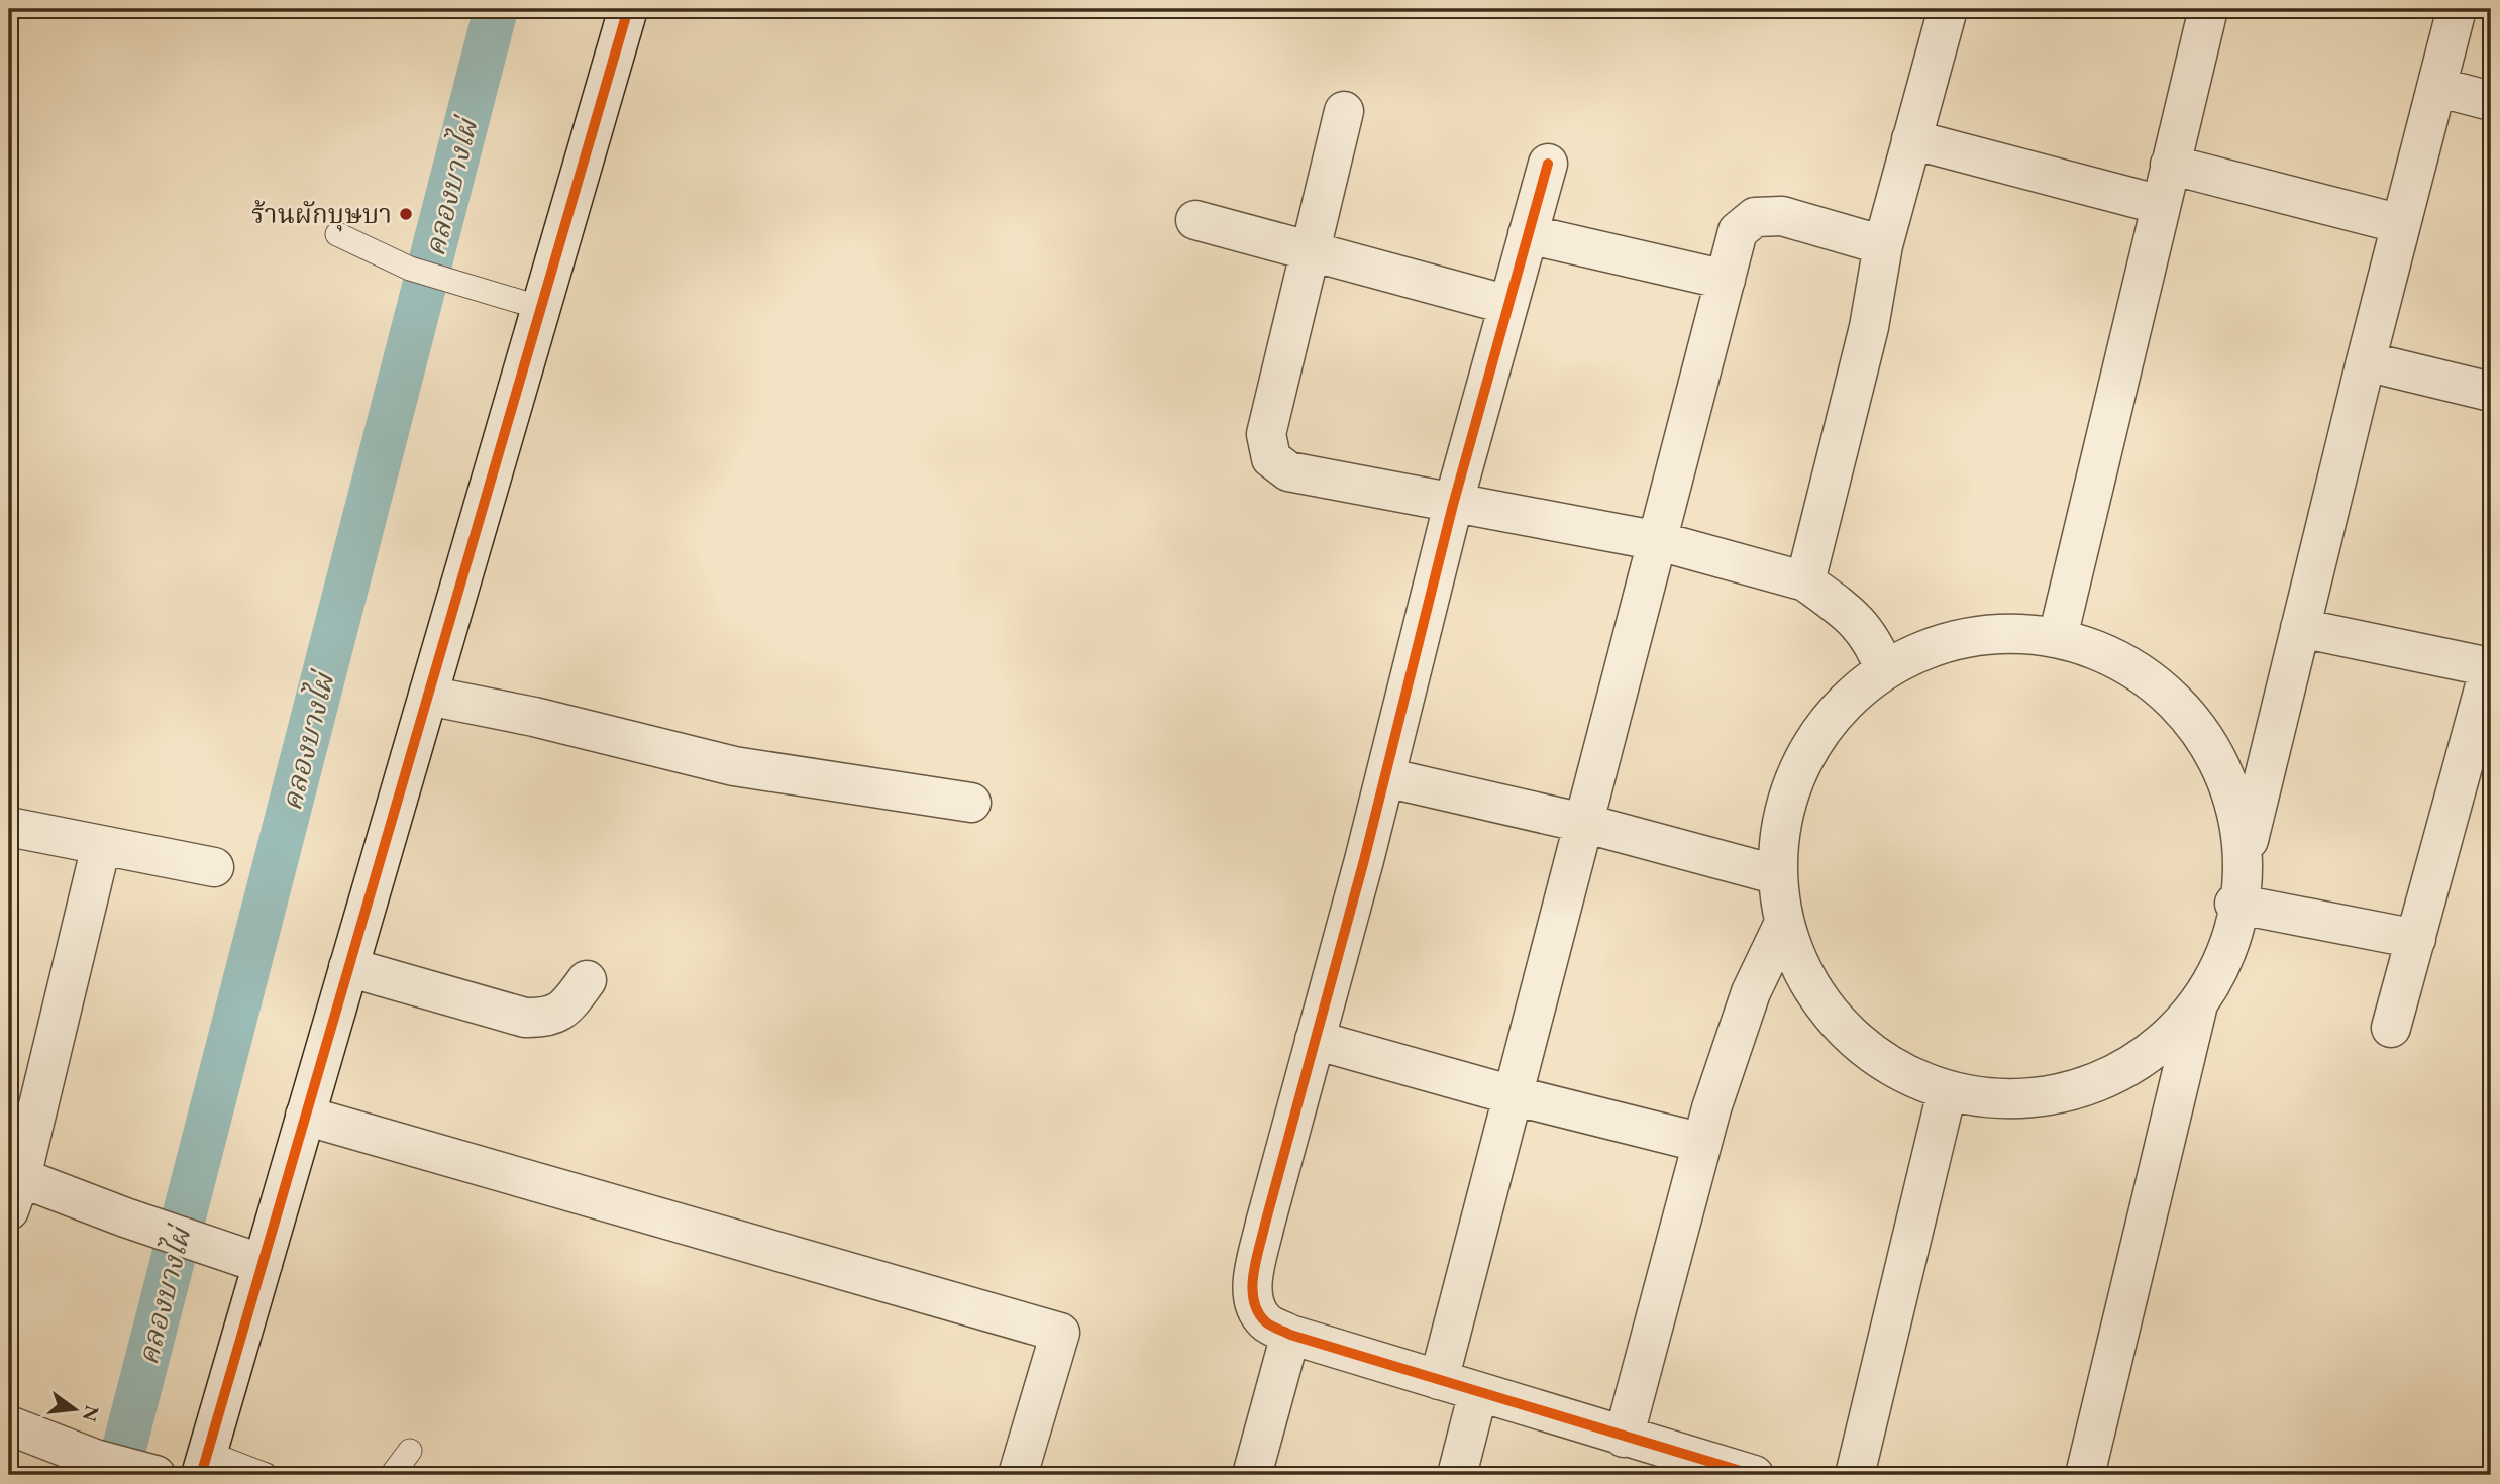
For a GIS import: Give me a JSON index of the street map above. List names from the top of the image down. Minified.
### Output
{"water":["คลองบางไผ่"],"places":["ร้านผักบุษบา"],"north":"right"}
